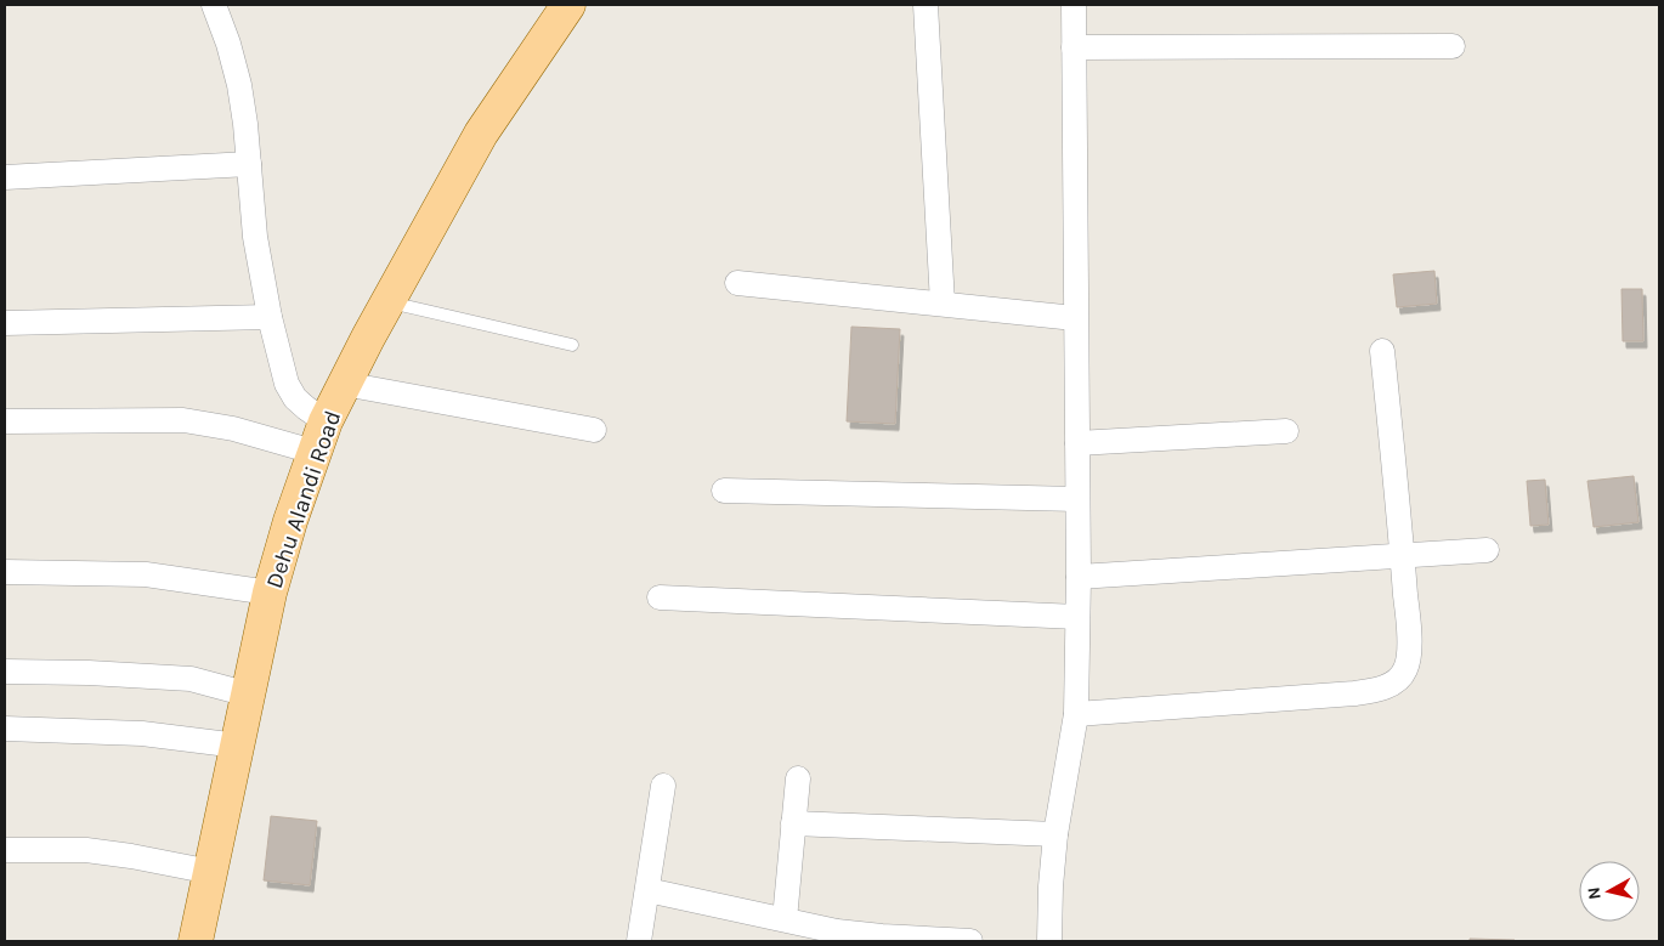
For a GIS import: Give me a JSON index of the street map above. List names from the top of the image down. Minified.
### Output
{"streets":{"main road":["Dehu Alandi Road"]},"north":"left"}
